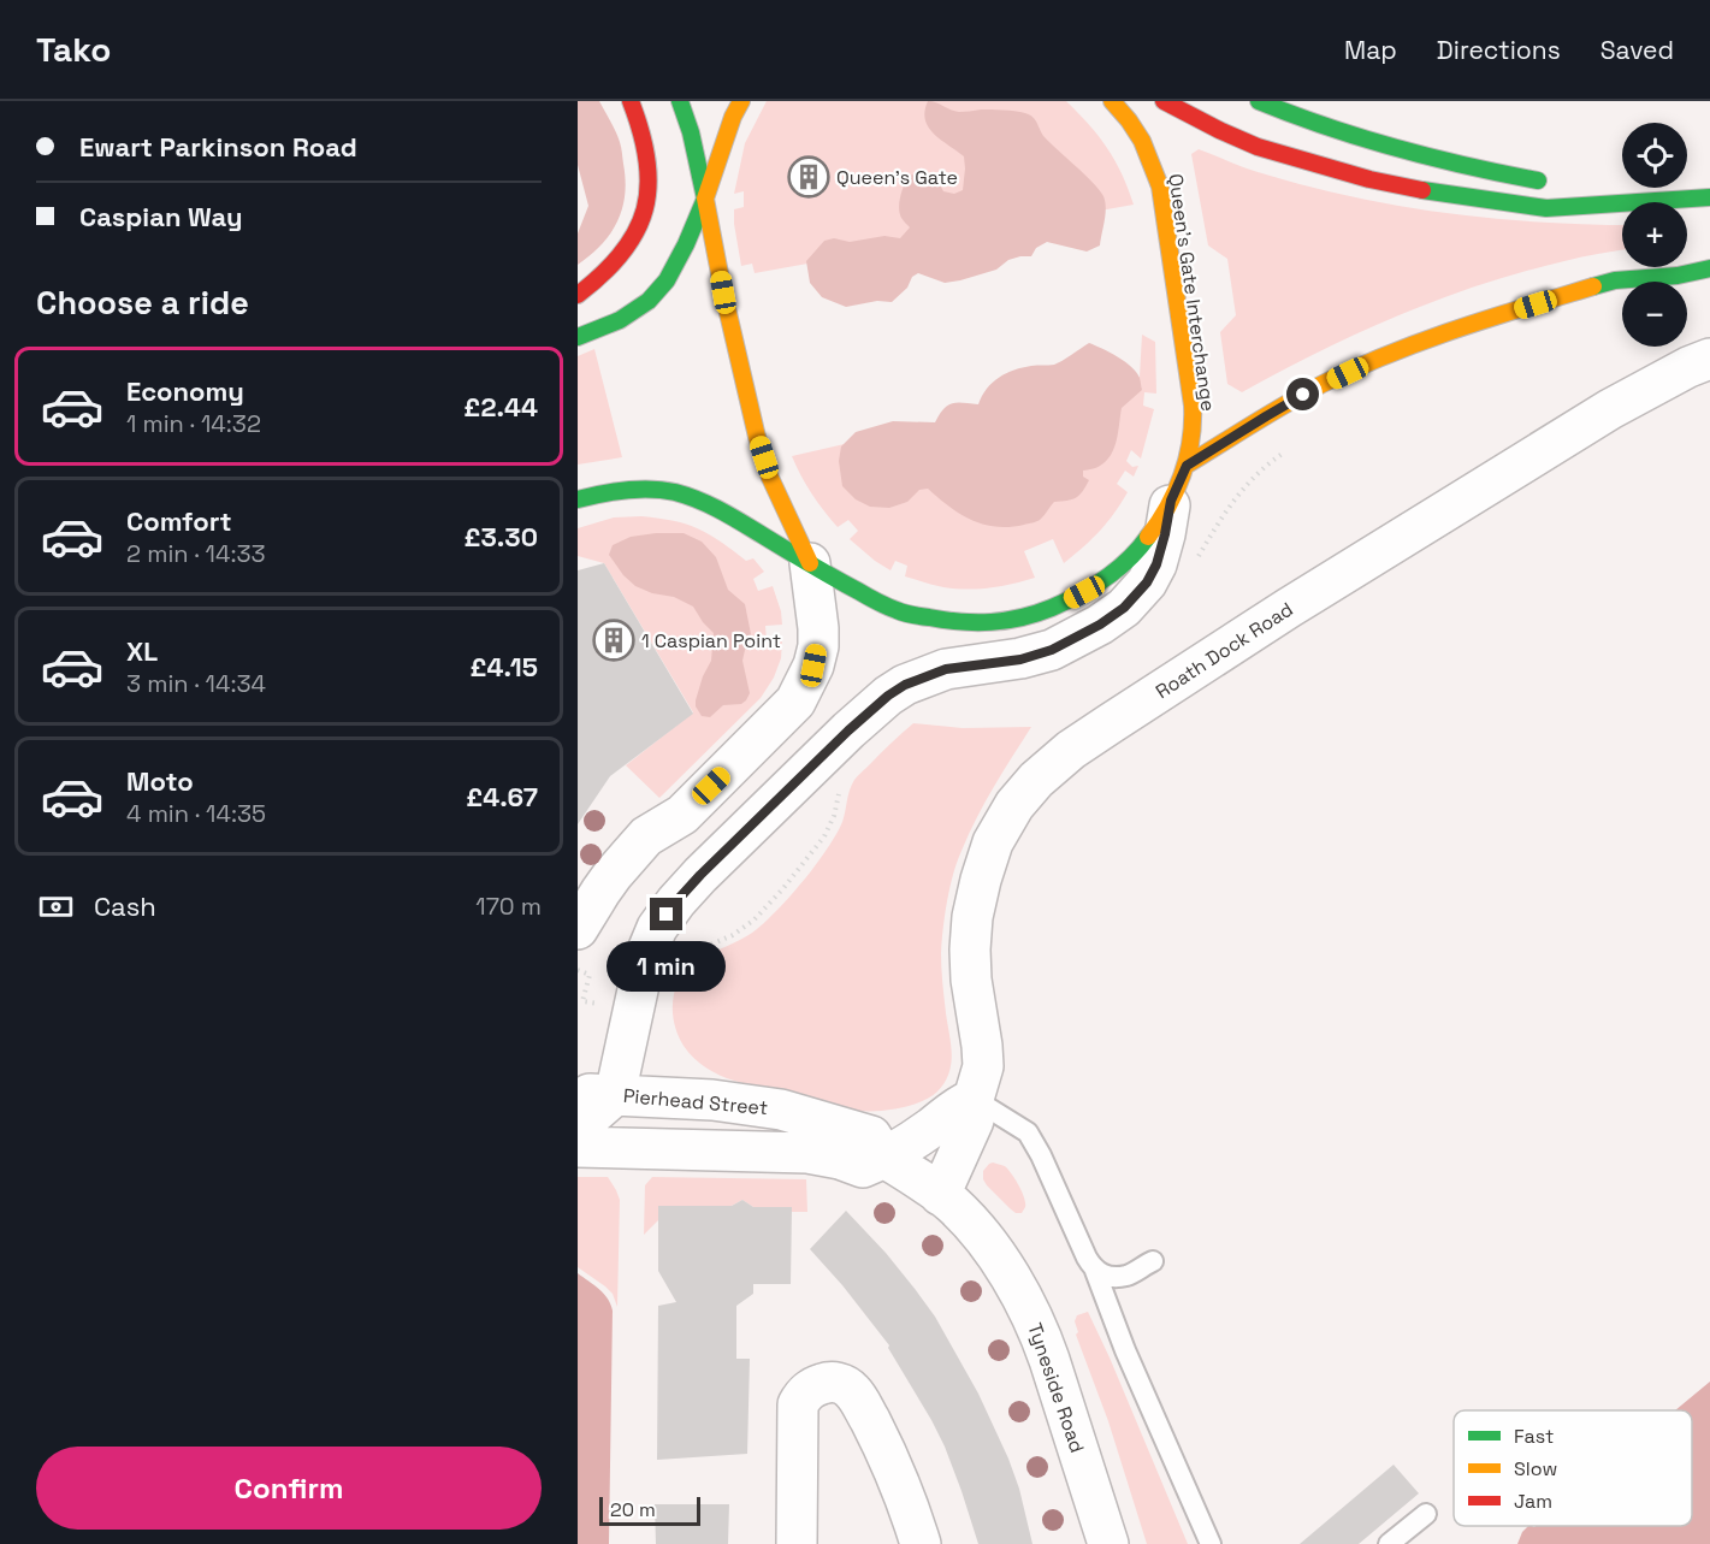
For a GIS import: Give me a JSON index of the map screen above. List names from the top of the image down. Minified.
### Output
{"streets":{"main road":["Queen's Gate Interchange"],"street":["Roath Dock Road","Pierhead Street","Tyneside Road"]},"crossings":[["Roath Dock Road","Tyneside Road"],["Pierhead Street","Tyneside Road"]],"places":{"building":["Queen's Gate","1 Caspian Point"]},"legend":["Fast","Slow","Jam"],"scale_bar":"20 m","page":{"header":"Tako","nav":["Map","Directions","Saved"],"banner":["Ewart Parkinson Road","Caspian Way"],"map_buttons":["+","−"],"heading":"Choose a ride","list":[{"name":"Economy","note":"1 min · 14:32","value":"£2.44"},{"name":"Comfort","note":"2 min · 14:33","value":"£3.30"},{"name":"XL","note":"3 min · 14:34","value":"£4.15"},{"name":"Moto","note":"4 min · 14:35","value":"£4.67"}],"pay":["Cash","170 m"],"bubble":"1 min","buttons":"Confirm","scale":"20 m"}}
